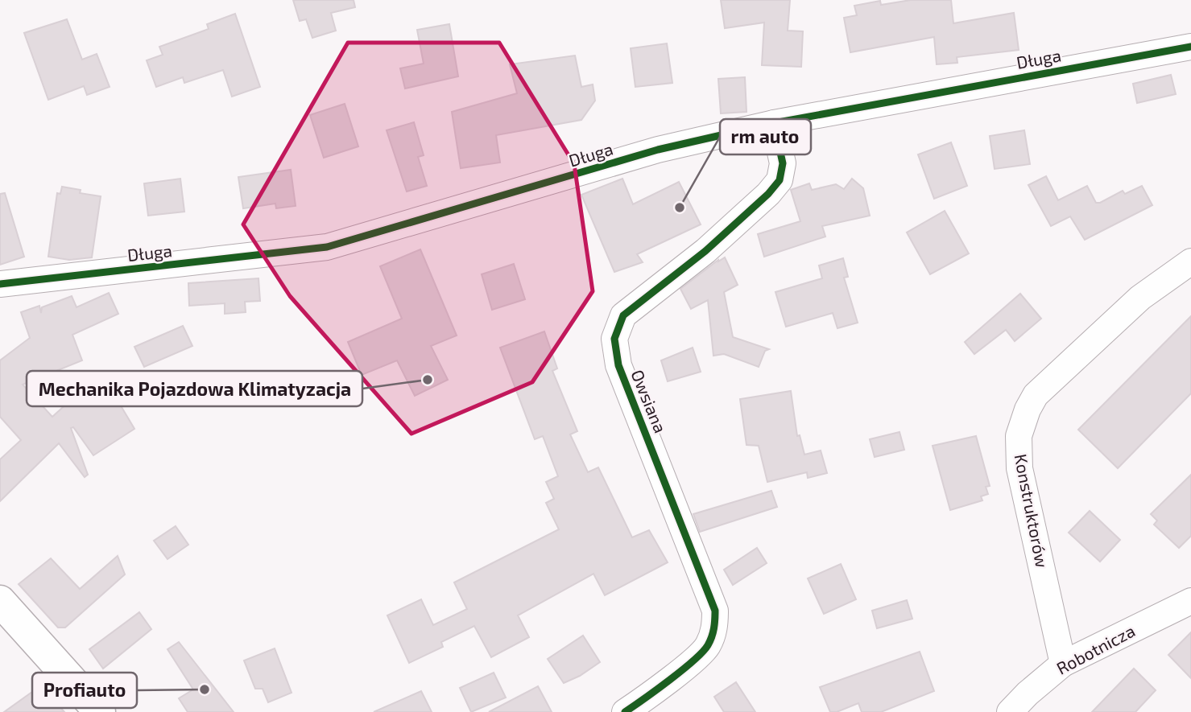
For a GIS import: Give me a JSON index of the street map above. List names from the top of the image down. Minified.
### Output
{"streets":{"street":["Długa","Owsiana","Konstruktorów","Robotnicza"]},"crossings":[["Długa","Owsiana"],["Konstruktorów","Robotnicza"]],"places":["rm auto","Mechanika Pojazdowa Klimatyzacja","Profiauto"]}
